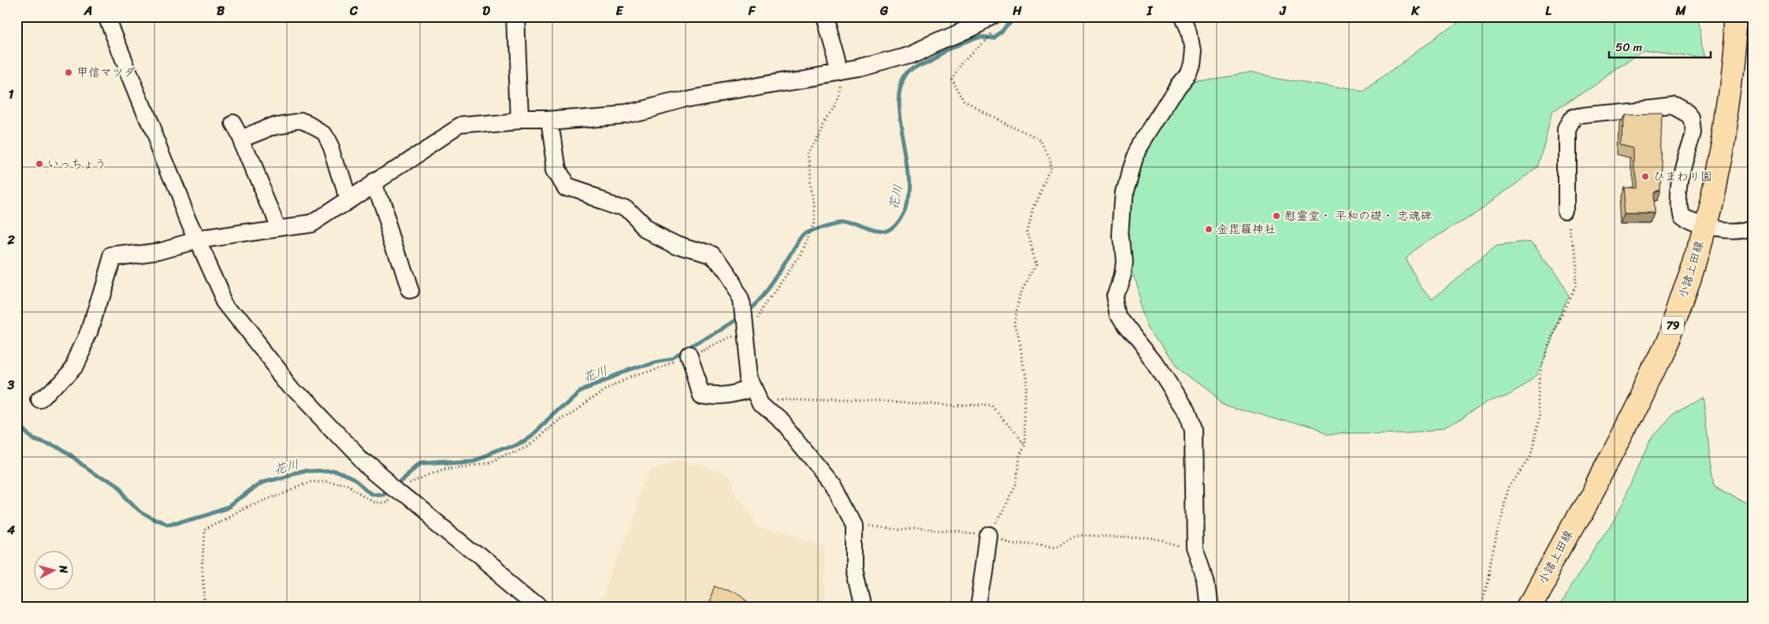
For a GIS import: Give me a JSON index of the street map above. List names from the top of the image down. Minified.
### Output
{"streets":{"main road":["小諸上田線","79"]},"water":["花川"],"places":["甲信マツダ","いっちょう","ひまわり園","慰霊堂・ 平和の礎・ 忠魂碑","金毘羅神社"],"scale_bar":"50 m","north":"right","grid":{"columns":["A","B","C","D","E","F","G","H","I","J","K","L","M"],"rows":["1","2","3","4"]}}
